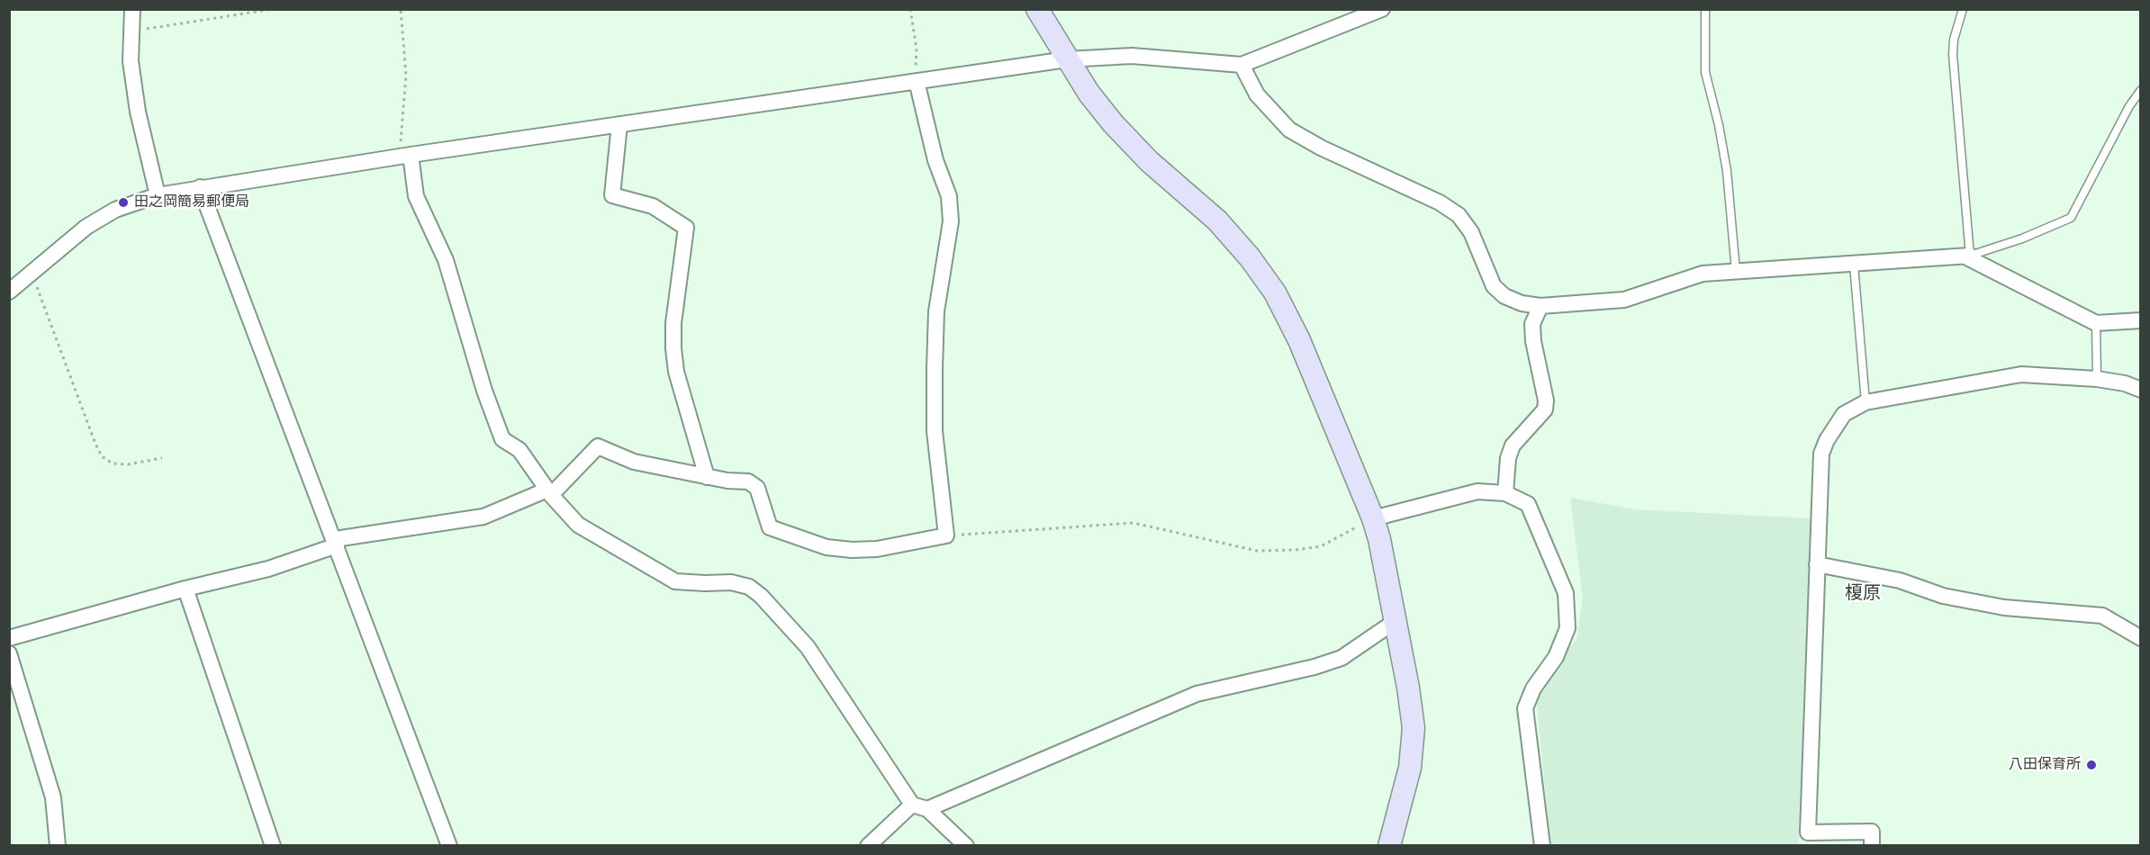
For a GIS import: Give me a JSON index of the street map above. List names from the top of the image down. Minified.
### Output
{"districts":["榎原"],"places":["田之岡簡易郵便局","八田保育所"]}
